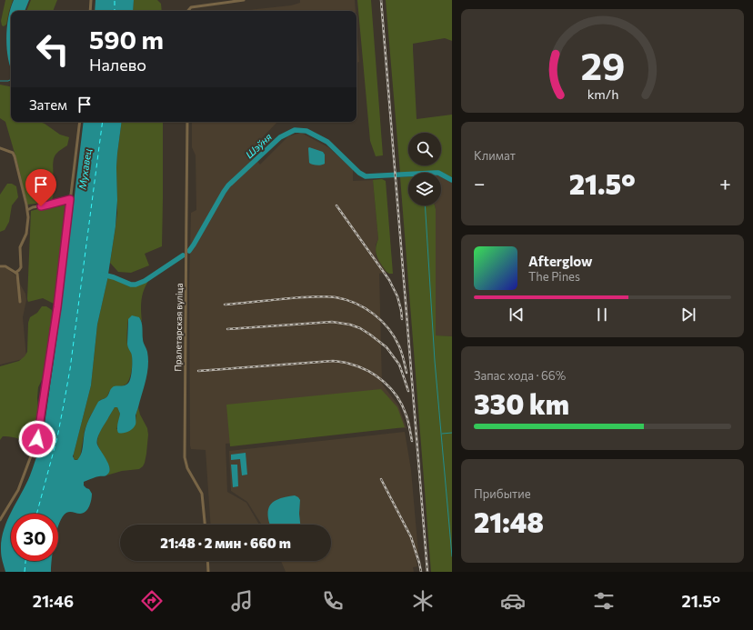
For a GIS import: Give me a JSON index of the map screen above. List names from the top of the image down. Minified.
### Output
{"streets":{"street":["Пралетарская вуліца"]},"water":["Шэўня","Мухавец"],"page":{"turn":["590 m","Налево"],"then":"Затем","tile":["Климат",["Запас хода · 66%","330 km"],["Прибытие","21:48"]],"heat":["−","21.5°","+"],"song":["Afterglow","The Pines"],"limit":"30","trip":"21:48 · 2 мин · 660 m","tabs":["21:46","21.5°"],"gauge":["29","km/h"]}}
